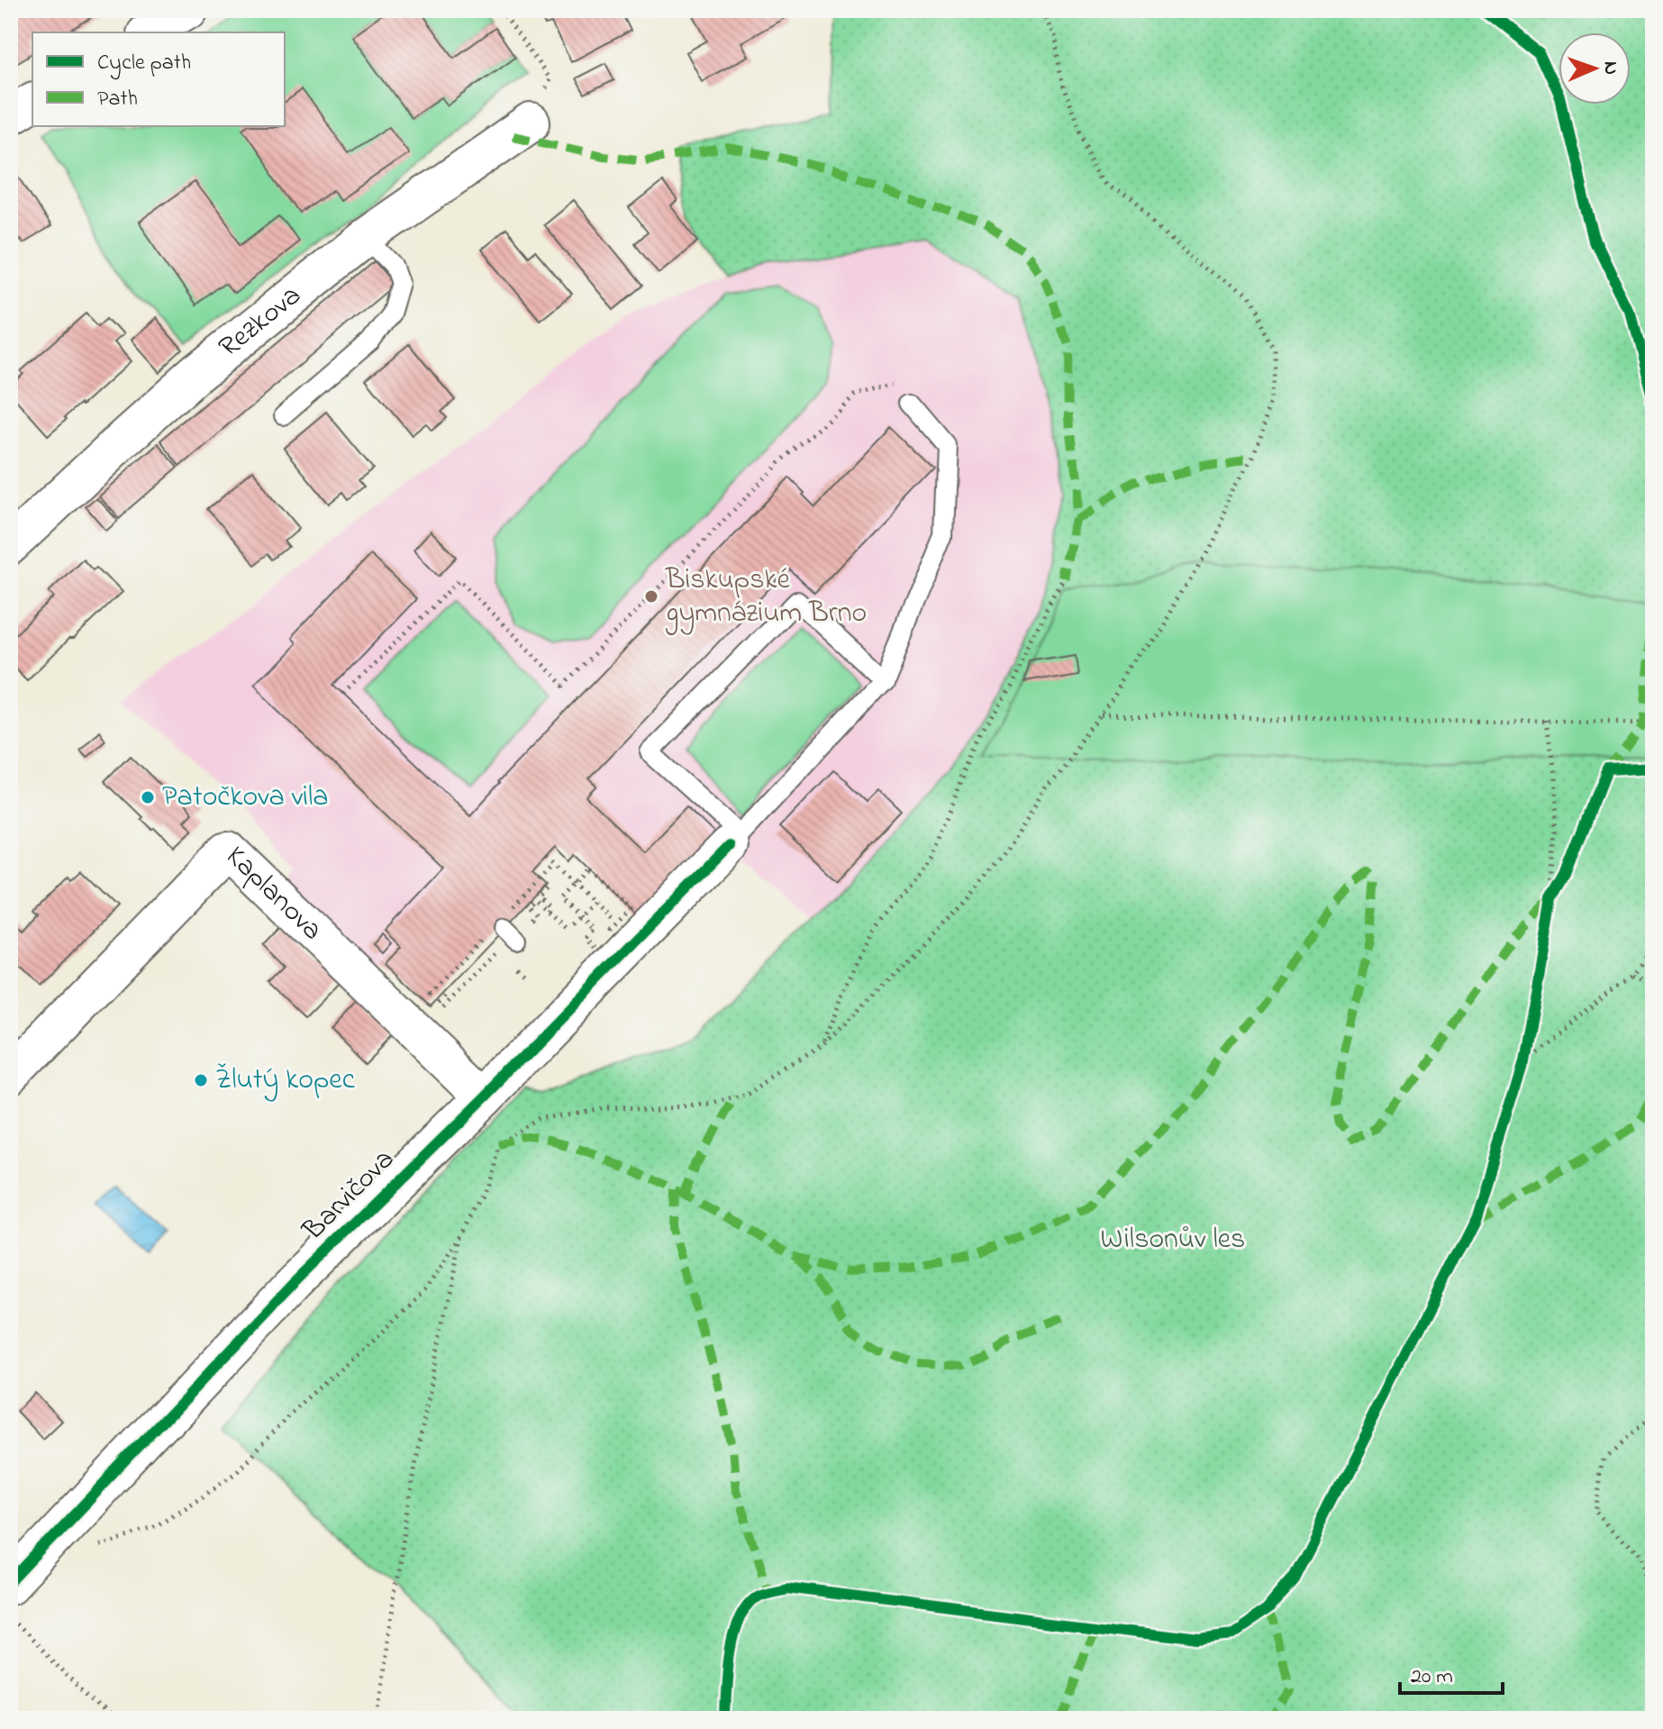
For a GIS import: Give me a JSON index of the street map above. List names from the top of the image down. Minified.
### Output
{"streets":{"street":["Rezkova","Kaplanova","Barvičova"]},"crossings":[["Kaplanova","Barvičova"]],"parks":["Wilsonův les"],"places":["Biskupské gymnázium Brno","Patočkova vila","Žlutý kopec"],"legend":["Cycle path","Path"],"scale_bar":"20 m","north":"right"}
